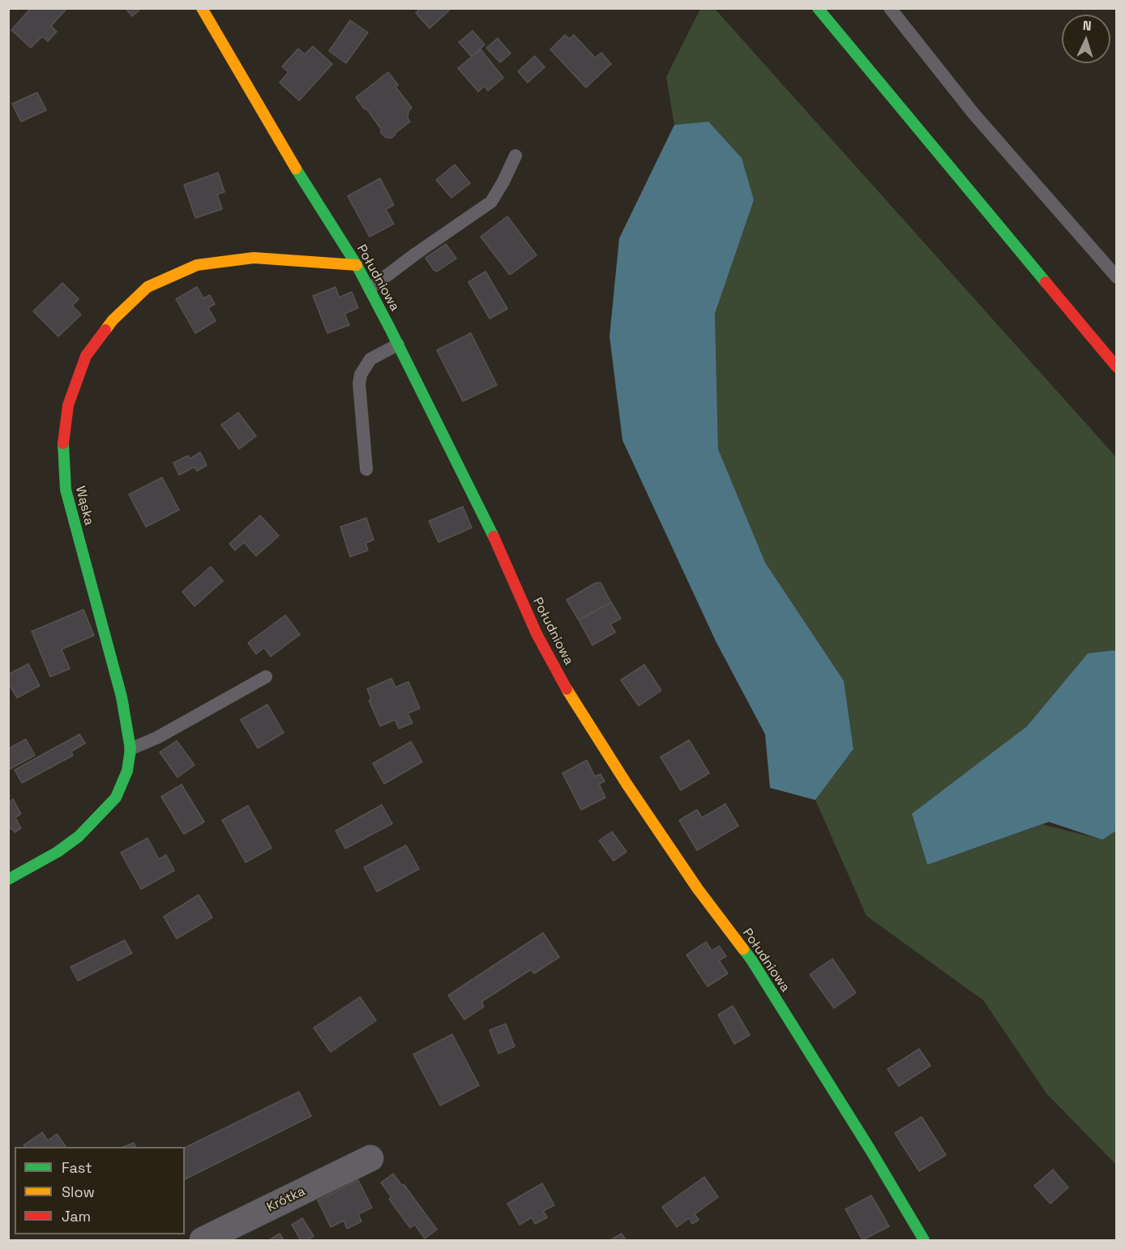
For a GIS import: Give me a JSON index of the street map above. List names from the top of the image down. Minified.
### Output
{"streets":{"street":["Południowa","Wąska","Krótka"]},"crossings":[["Południowa","Wąska"]],"legend":["Fast","Slow","Jam"],"north":"top"}
